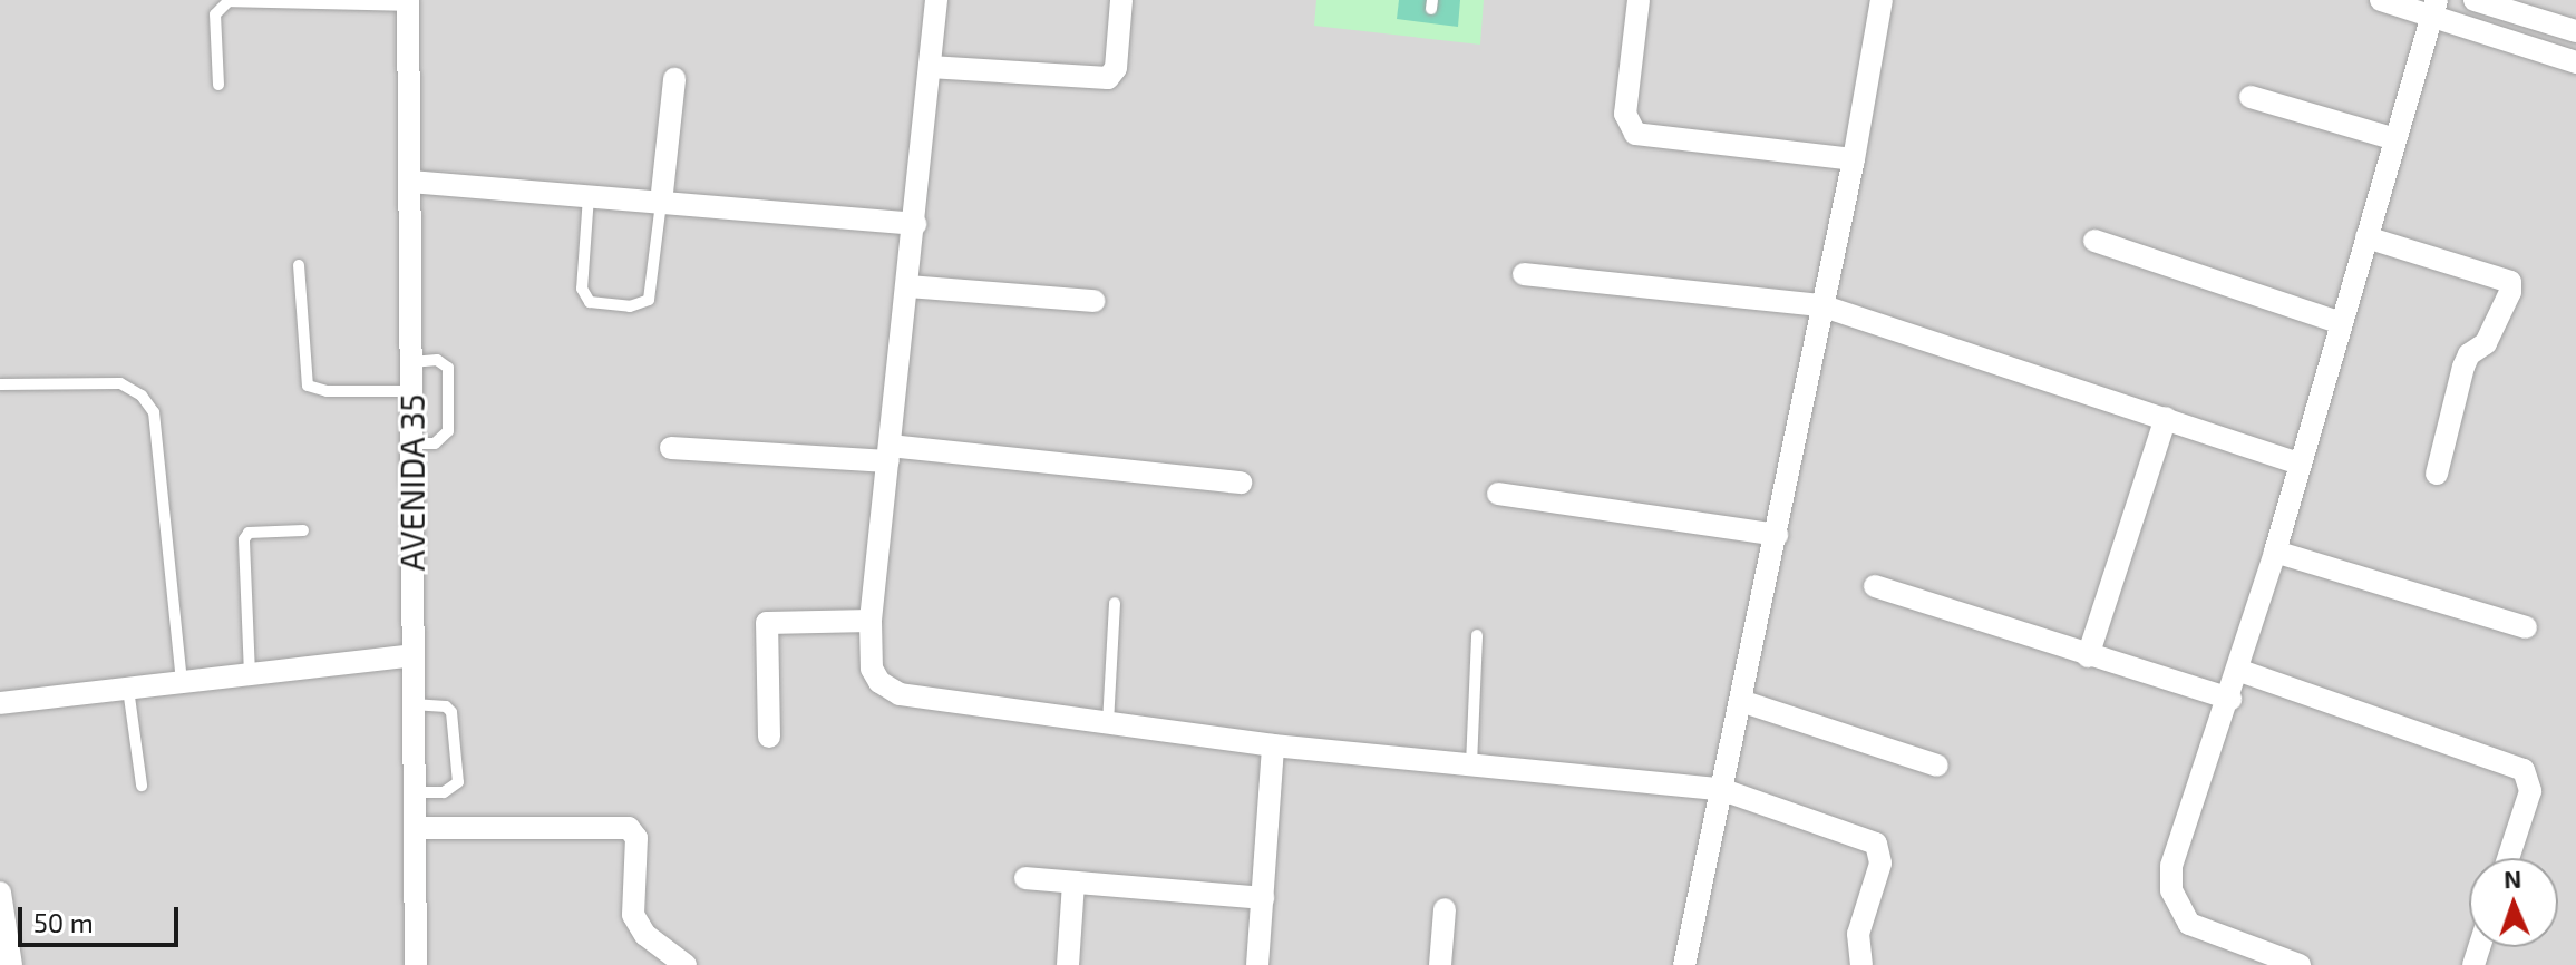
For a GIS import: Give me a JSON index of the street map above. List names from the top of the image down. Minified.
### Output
{"streets":{"street":["AVENIDA 35"]},"scale_bar":"50 m","north":"top"}
